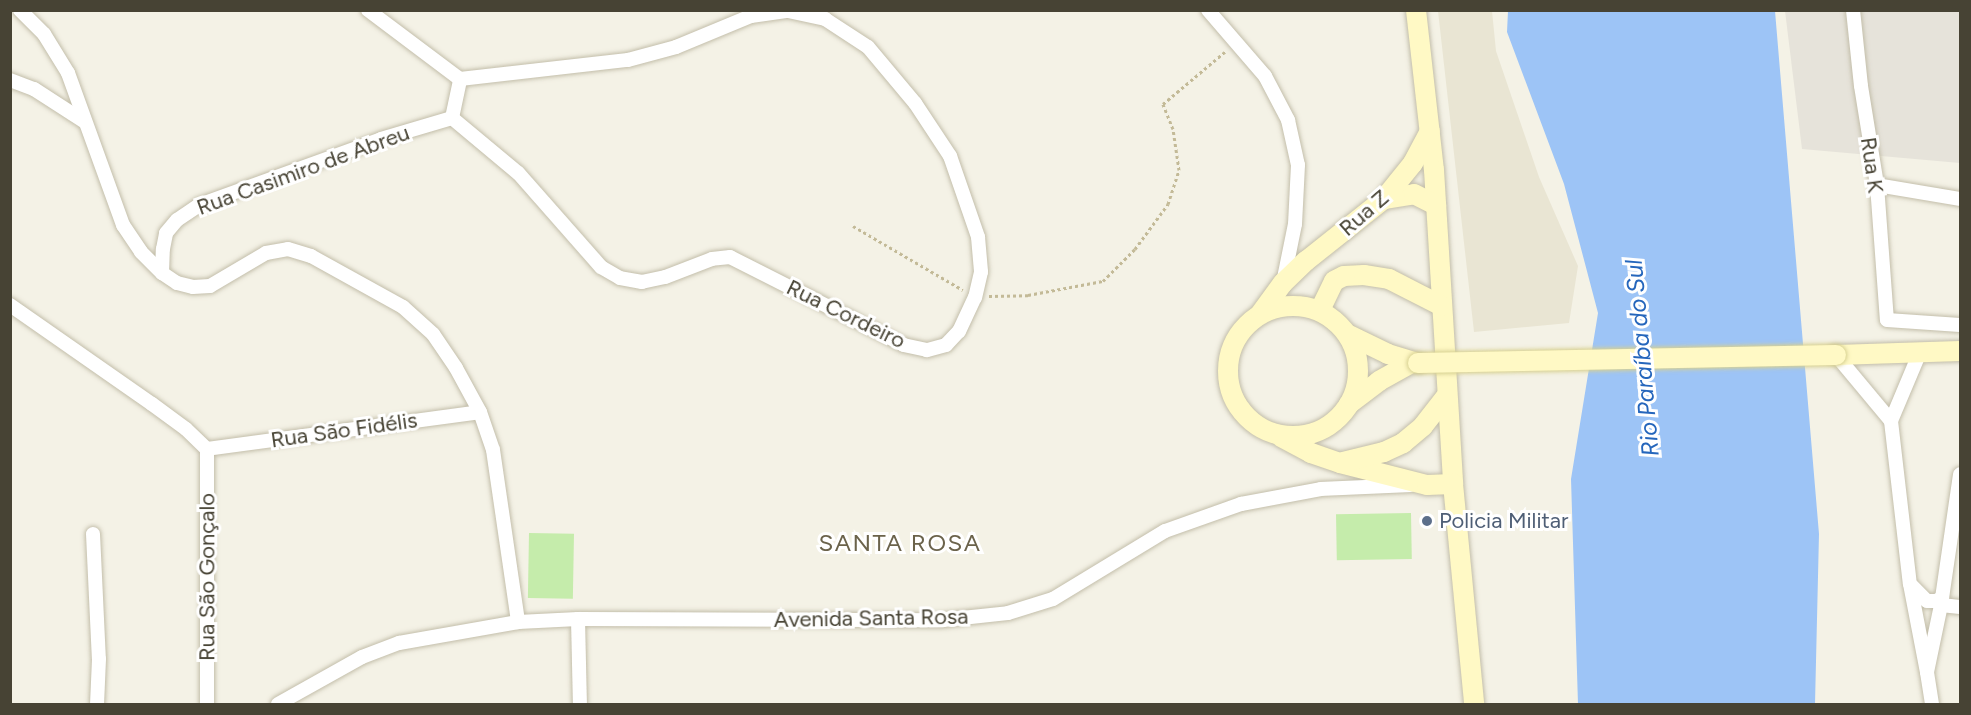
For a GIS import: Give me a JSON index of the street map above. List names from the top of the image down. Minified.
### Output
{"streets":{"street":["Rua K","Rua Casimiro de Abreu","Rua Z","Rua Cordeiro","Rua São Fidélis","Rua São Gonçalo","Avenida Santa Rosa"]},"crossings":[["Rua Casimiro de Abreu","Rua Cordeiro"],["Rua São Fidélis","Rua São Gonçalo"]],"districts":["SANTA ROSA"],"water":["Rio Paraíba do Sul"],"places":["Policia Militar"]}
